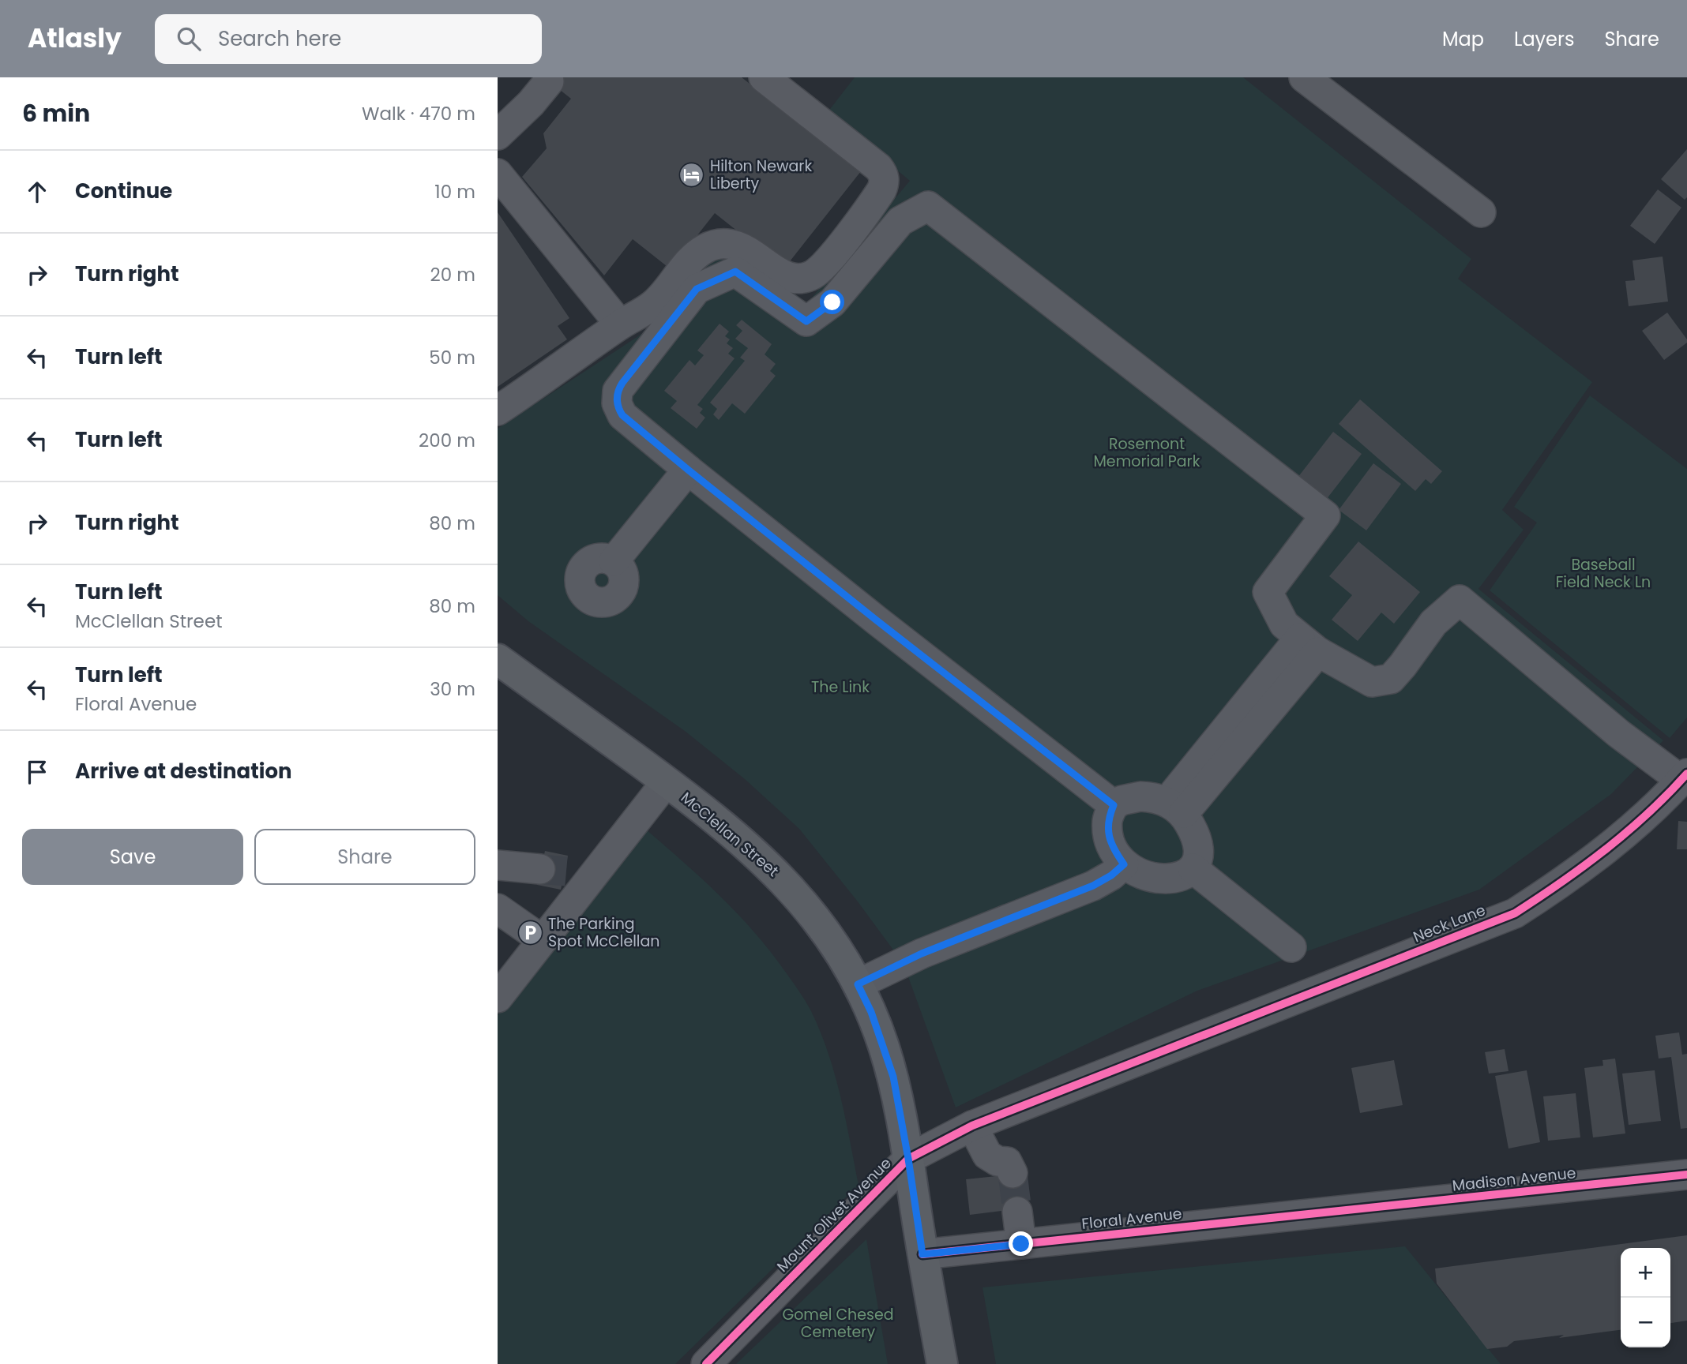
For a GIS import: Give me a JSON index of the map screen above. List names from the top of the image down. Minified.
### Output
{"streets":{"main road":["McClellan Street"],"street":["Neck Lane","Madison Avenue","Mount Olivet Avenue","Floral Avenue"]},"crossings":[["McClellan Street","Mount Olivet Avenue"],["McClellan Street","Floral Avenue"],["Neck Lane","Mount Olivet Avenue"],["Madison Avenue","Floral Avenue"]],"parks":["Rosemont Memorial Park","Baseball Field Neck Ln","The Link","Gomel Chesed Cemetery"],"places":{"hotel":["Hilton Newark Liberty"],"parking":["The Parking Spot McClellan"]},"page":{"header":"Atlasly","search":"Search here","nav":["Map","Layers","Share"],"heading":["6 min","Walk · 470 m"],"list":[["Continue","10 m"],["Turn right","20 m"],["Turn left","50 m"],["Turn left","200 m"],["Turn right","80 m"],["Turn left","McClellan Street","80 m"],["Turn left","Floral Avenue","30 m"],"Arrive at destination"],"buttons":["Save","Share"],"map_buttons":["+","−"]}}
